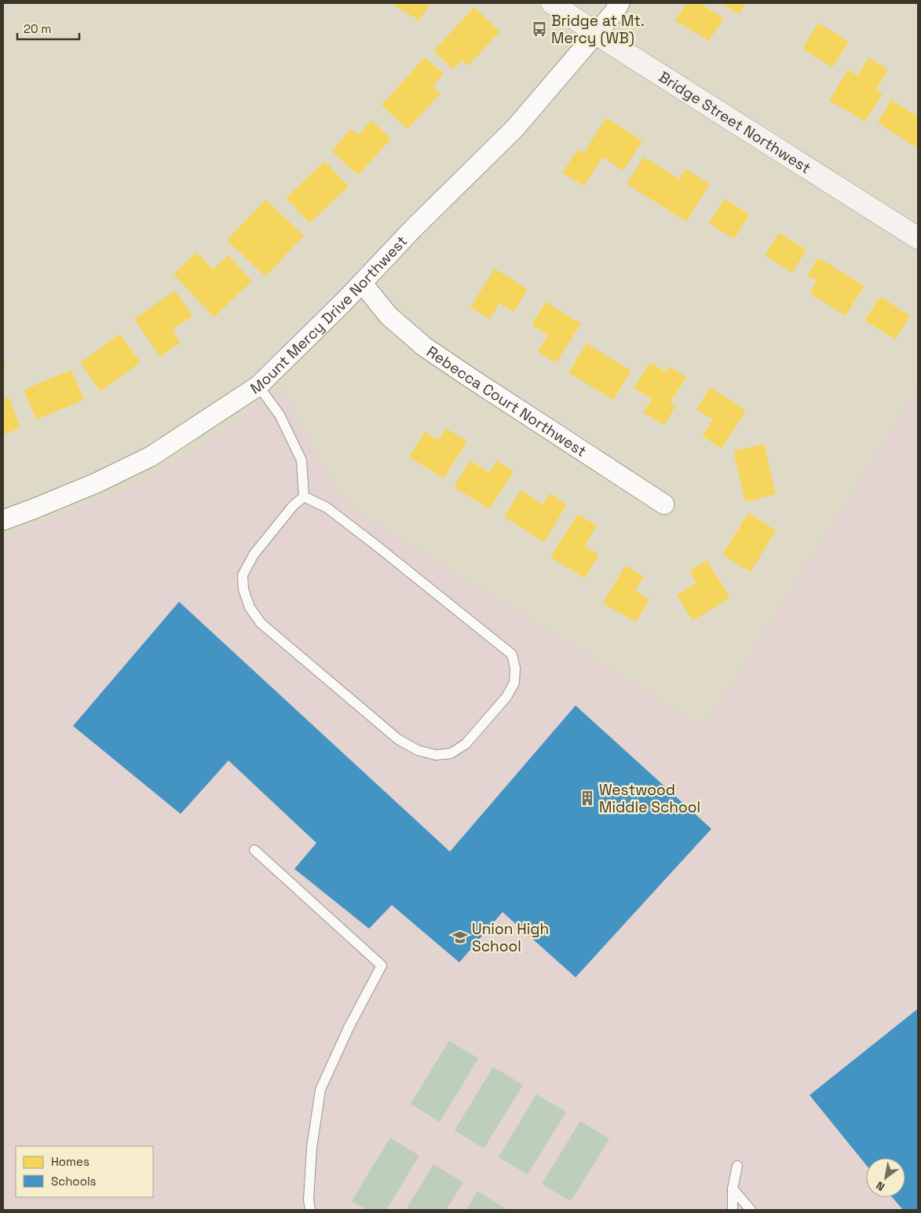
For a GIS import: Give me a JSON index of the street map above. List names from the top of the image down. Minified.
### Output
{"streets":{"main road":["Bridge Street Northwest"],"street":["Mount Mercy Drive Northwest","Rebecca Court Northwest"]},"crossings":[["Bridge Street Northwest","Mount Mercy Drive Northwest"],["Mount Mercy Drive Northwest","Rebecca Court Northwest"]],"places":{"bus stop":["Bridge at Mt. Mercy (WB)"],"building":["Westwood Middle School"],"school or university":["Union High School"]},"legend":["Homes","Schools"],"scale_bar":"20 m","north":"bottom left"}
